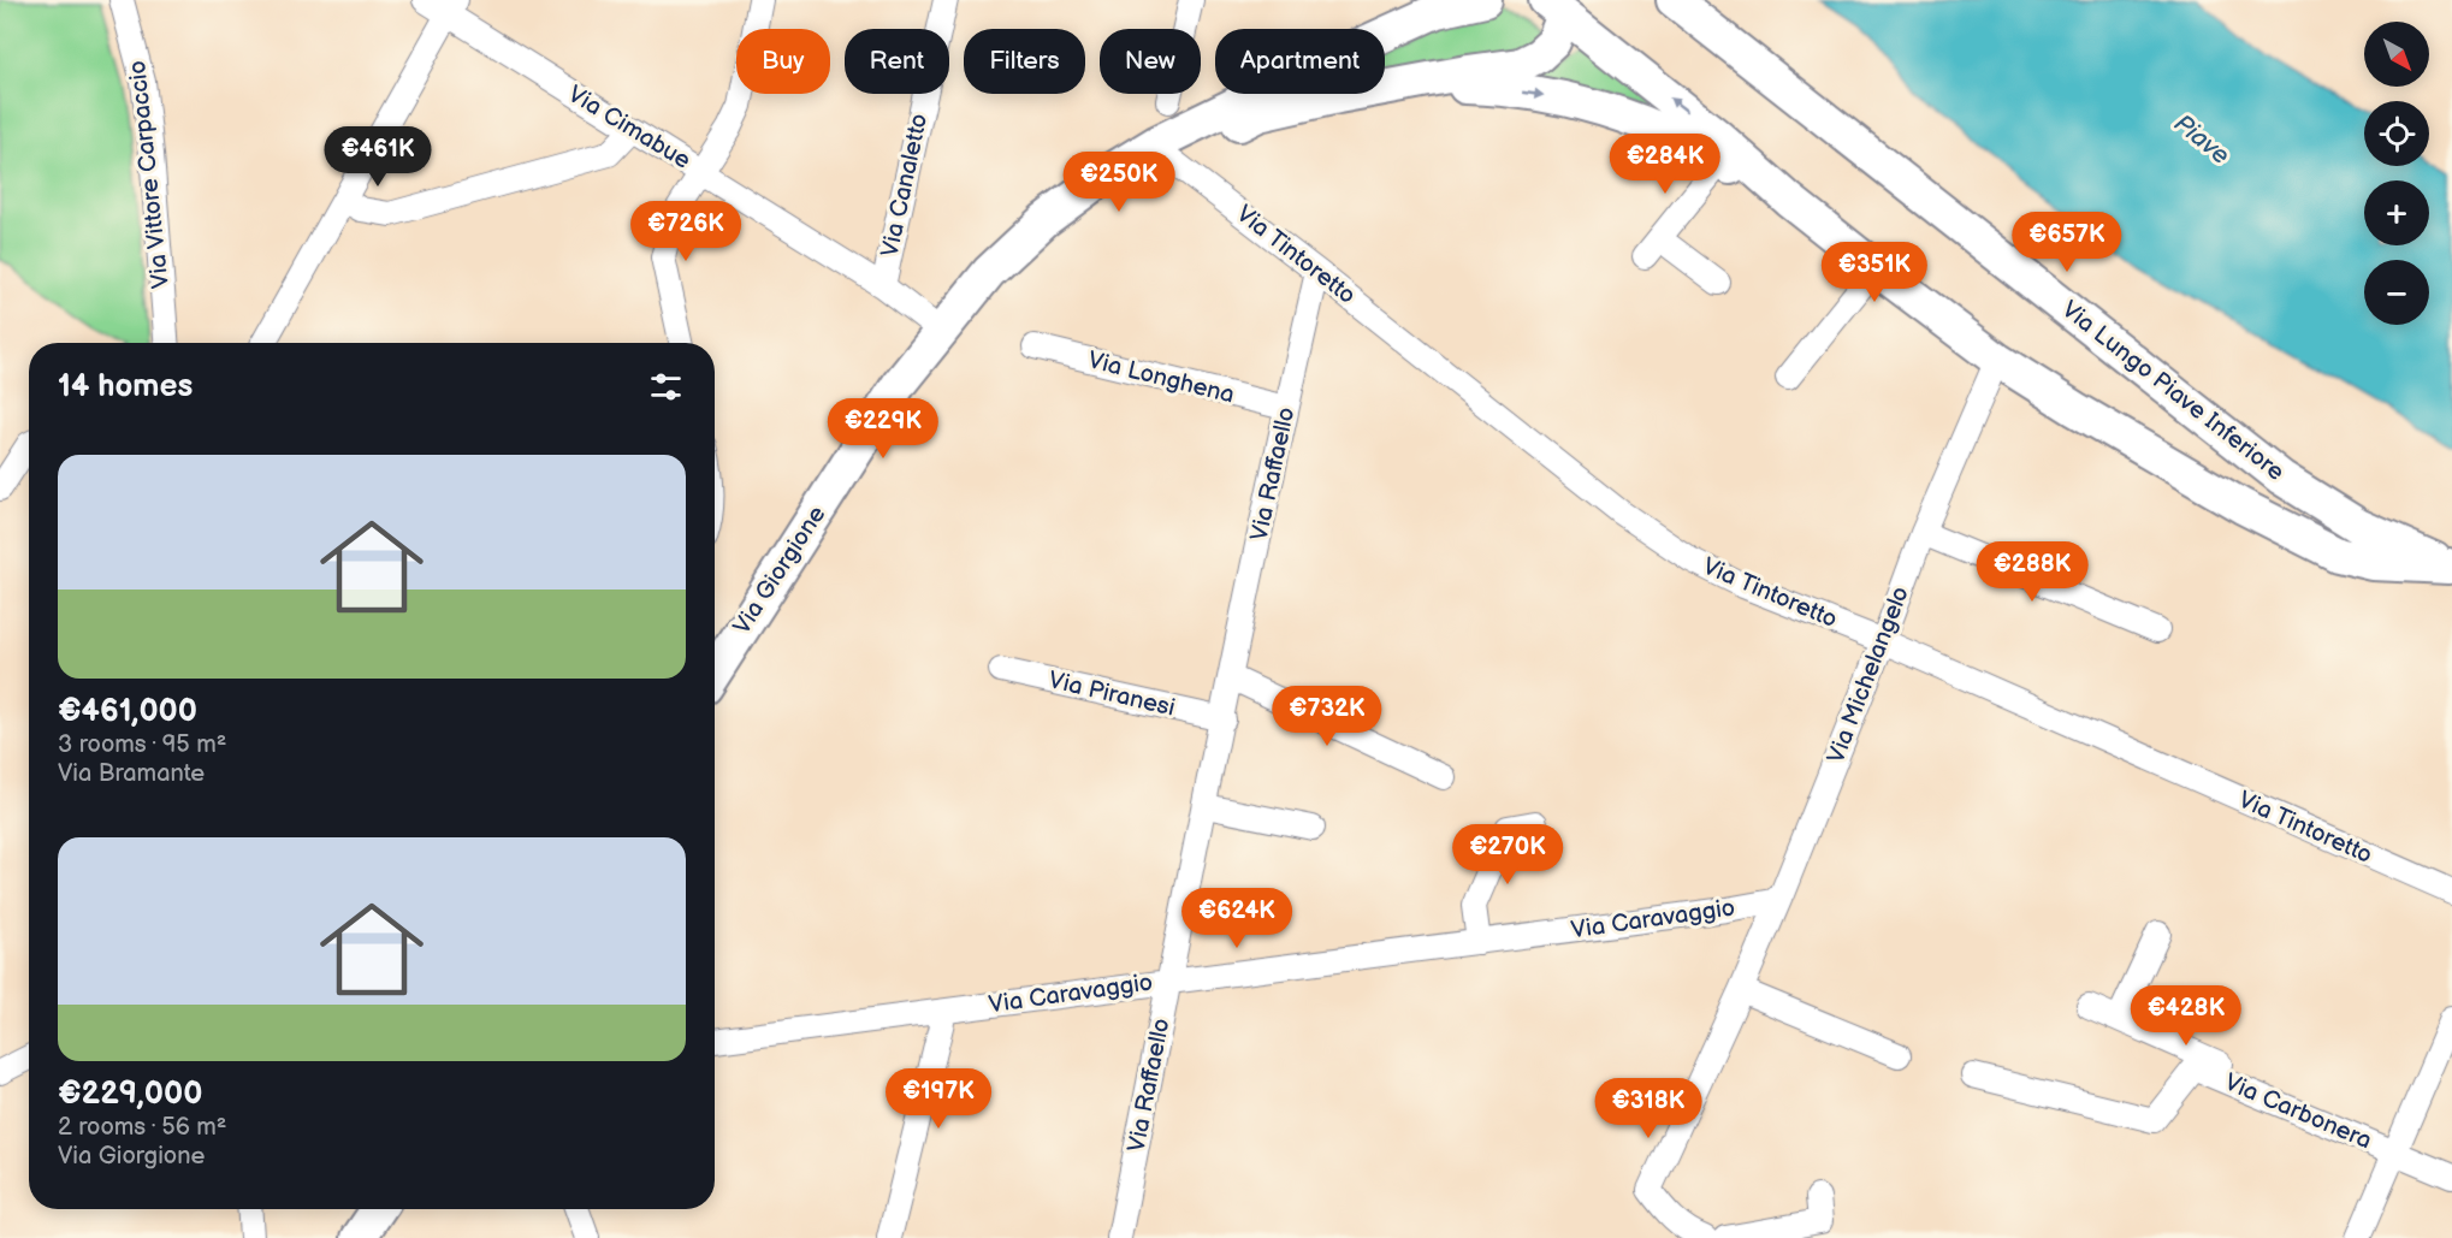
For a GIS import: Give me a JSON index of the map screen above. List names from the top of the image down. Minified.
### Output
{"streets":{"main road":["Via Lungo Piave Inferiore","Via Giorgione"],"street":["Via Cimabue","Via Vittore Carpaccio","Via Canaletto","Via Tintoretto","Via Longhena","Via Raffaello","Via Michelangelo","Via Piranesi","Via Caravaggio","Via Carbonera"]},"crossings":[["Via Cimabue","Via Canaletto"],["Via Cimabue","Via Giorgione"],["Via Tintoretto","Via Raffaello"],["Via Tintoretto","Via Giorgione"],["Via Tintoretto","Via Michelangelo"],["Via Longhena","Via Raffaello"],["Via Lungo Piave Inferiore","Via Giorgione"],["Via Raffaello","Via Piranesi"],["Via Raffaello","Via Caravaggio"],["Via Giorgione","Via Michelangelo"],["Via Michelangelo","Via Caravaggio"]],"water":["Piave"],"north":"bottom right","page":{"map_buttons":["+","−"],"chip":["Buy","Rent","Filters","New","Apartment"],"price":["€461K","€284K","€250K","€726K","€657K","€351K","€229K","€288K","€732K","€270K","€624K","€428K","€197K","€318K"],"heading":"14 homes","list":[{"name":"€461,000","note":"3 rooms · 95 m² · Via Bramante"},{"name":"€229,000","note":"2 rooms · 56 m² · Via Giorgione"}]}}
